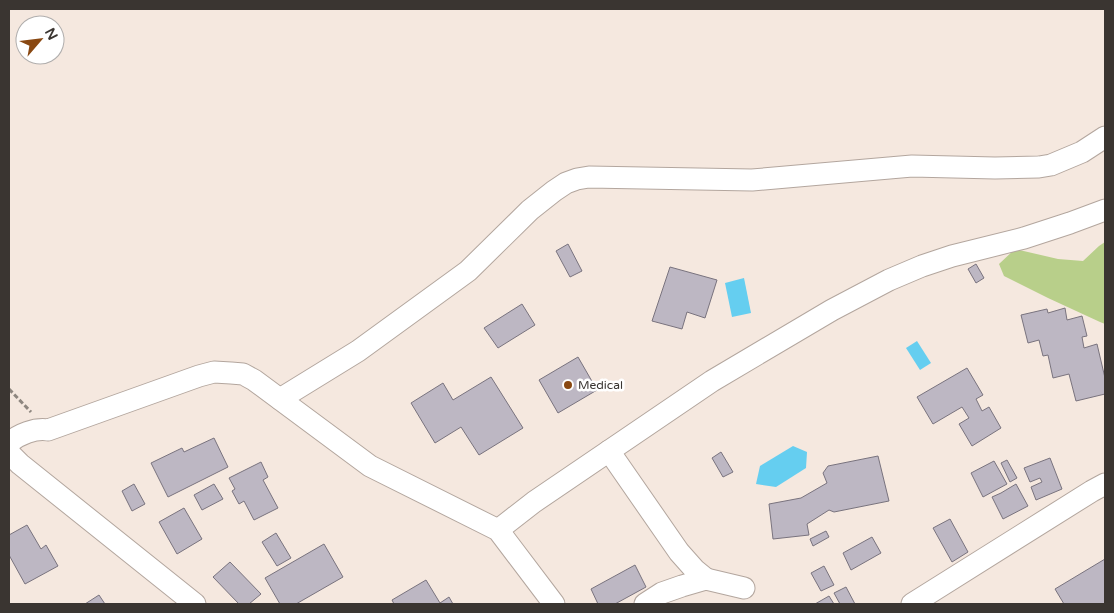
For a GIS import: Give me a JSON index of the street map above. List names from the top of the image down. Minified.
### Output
{"places":["Medical"],"north":"top right"}
